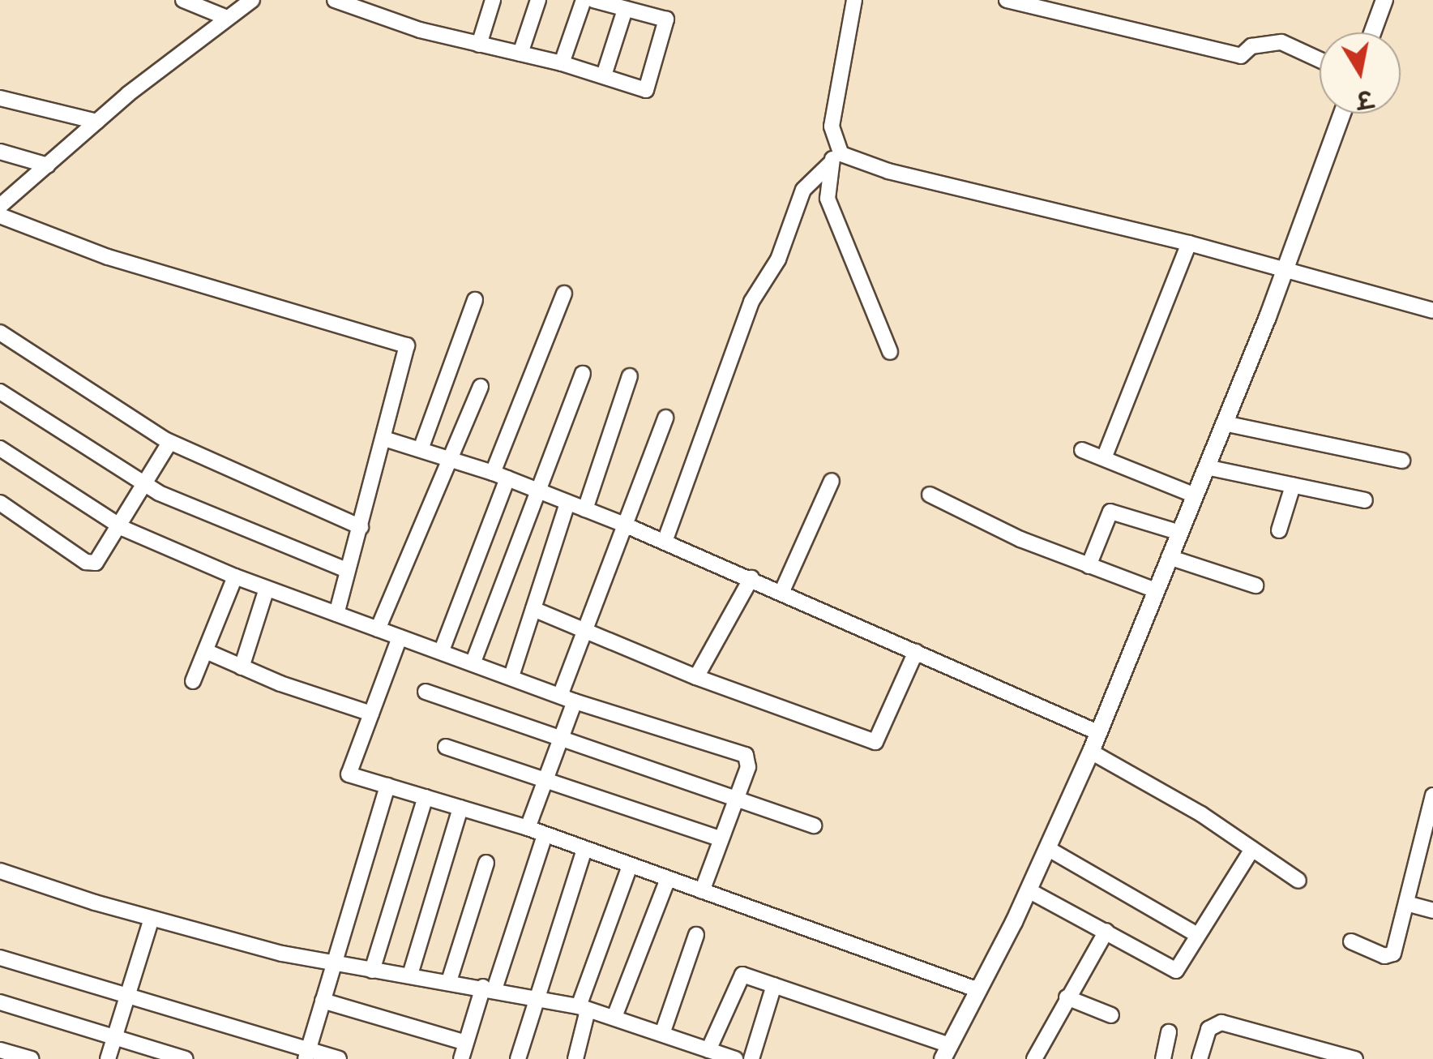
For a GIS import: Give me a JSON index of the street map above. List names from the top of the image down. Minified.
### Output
{"north":"bottom"}
